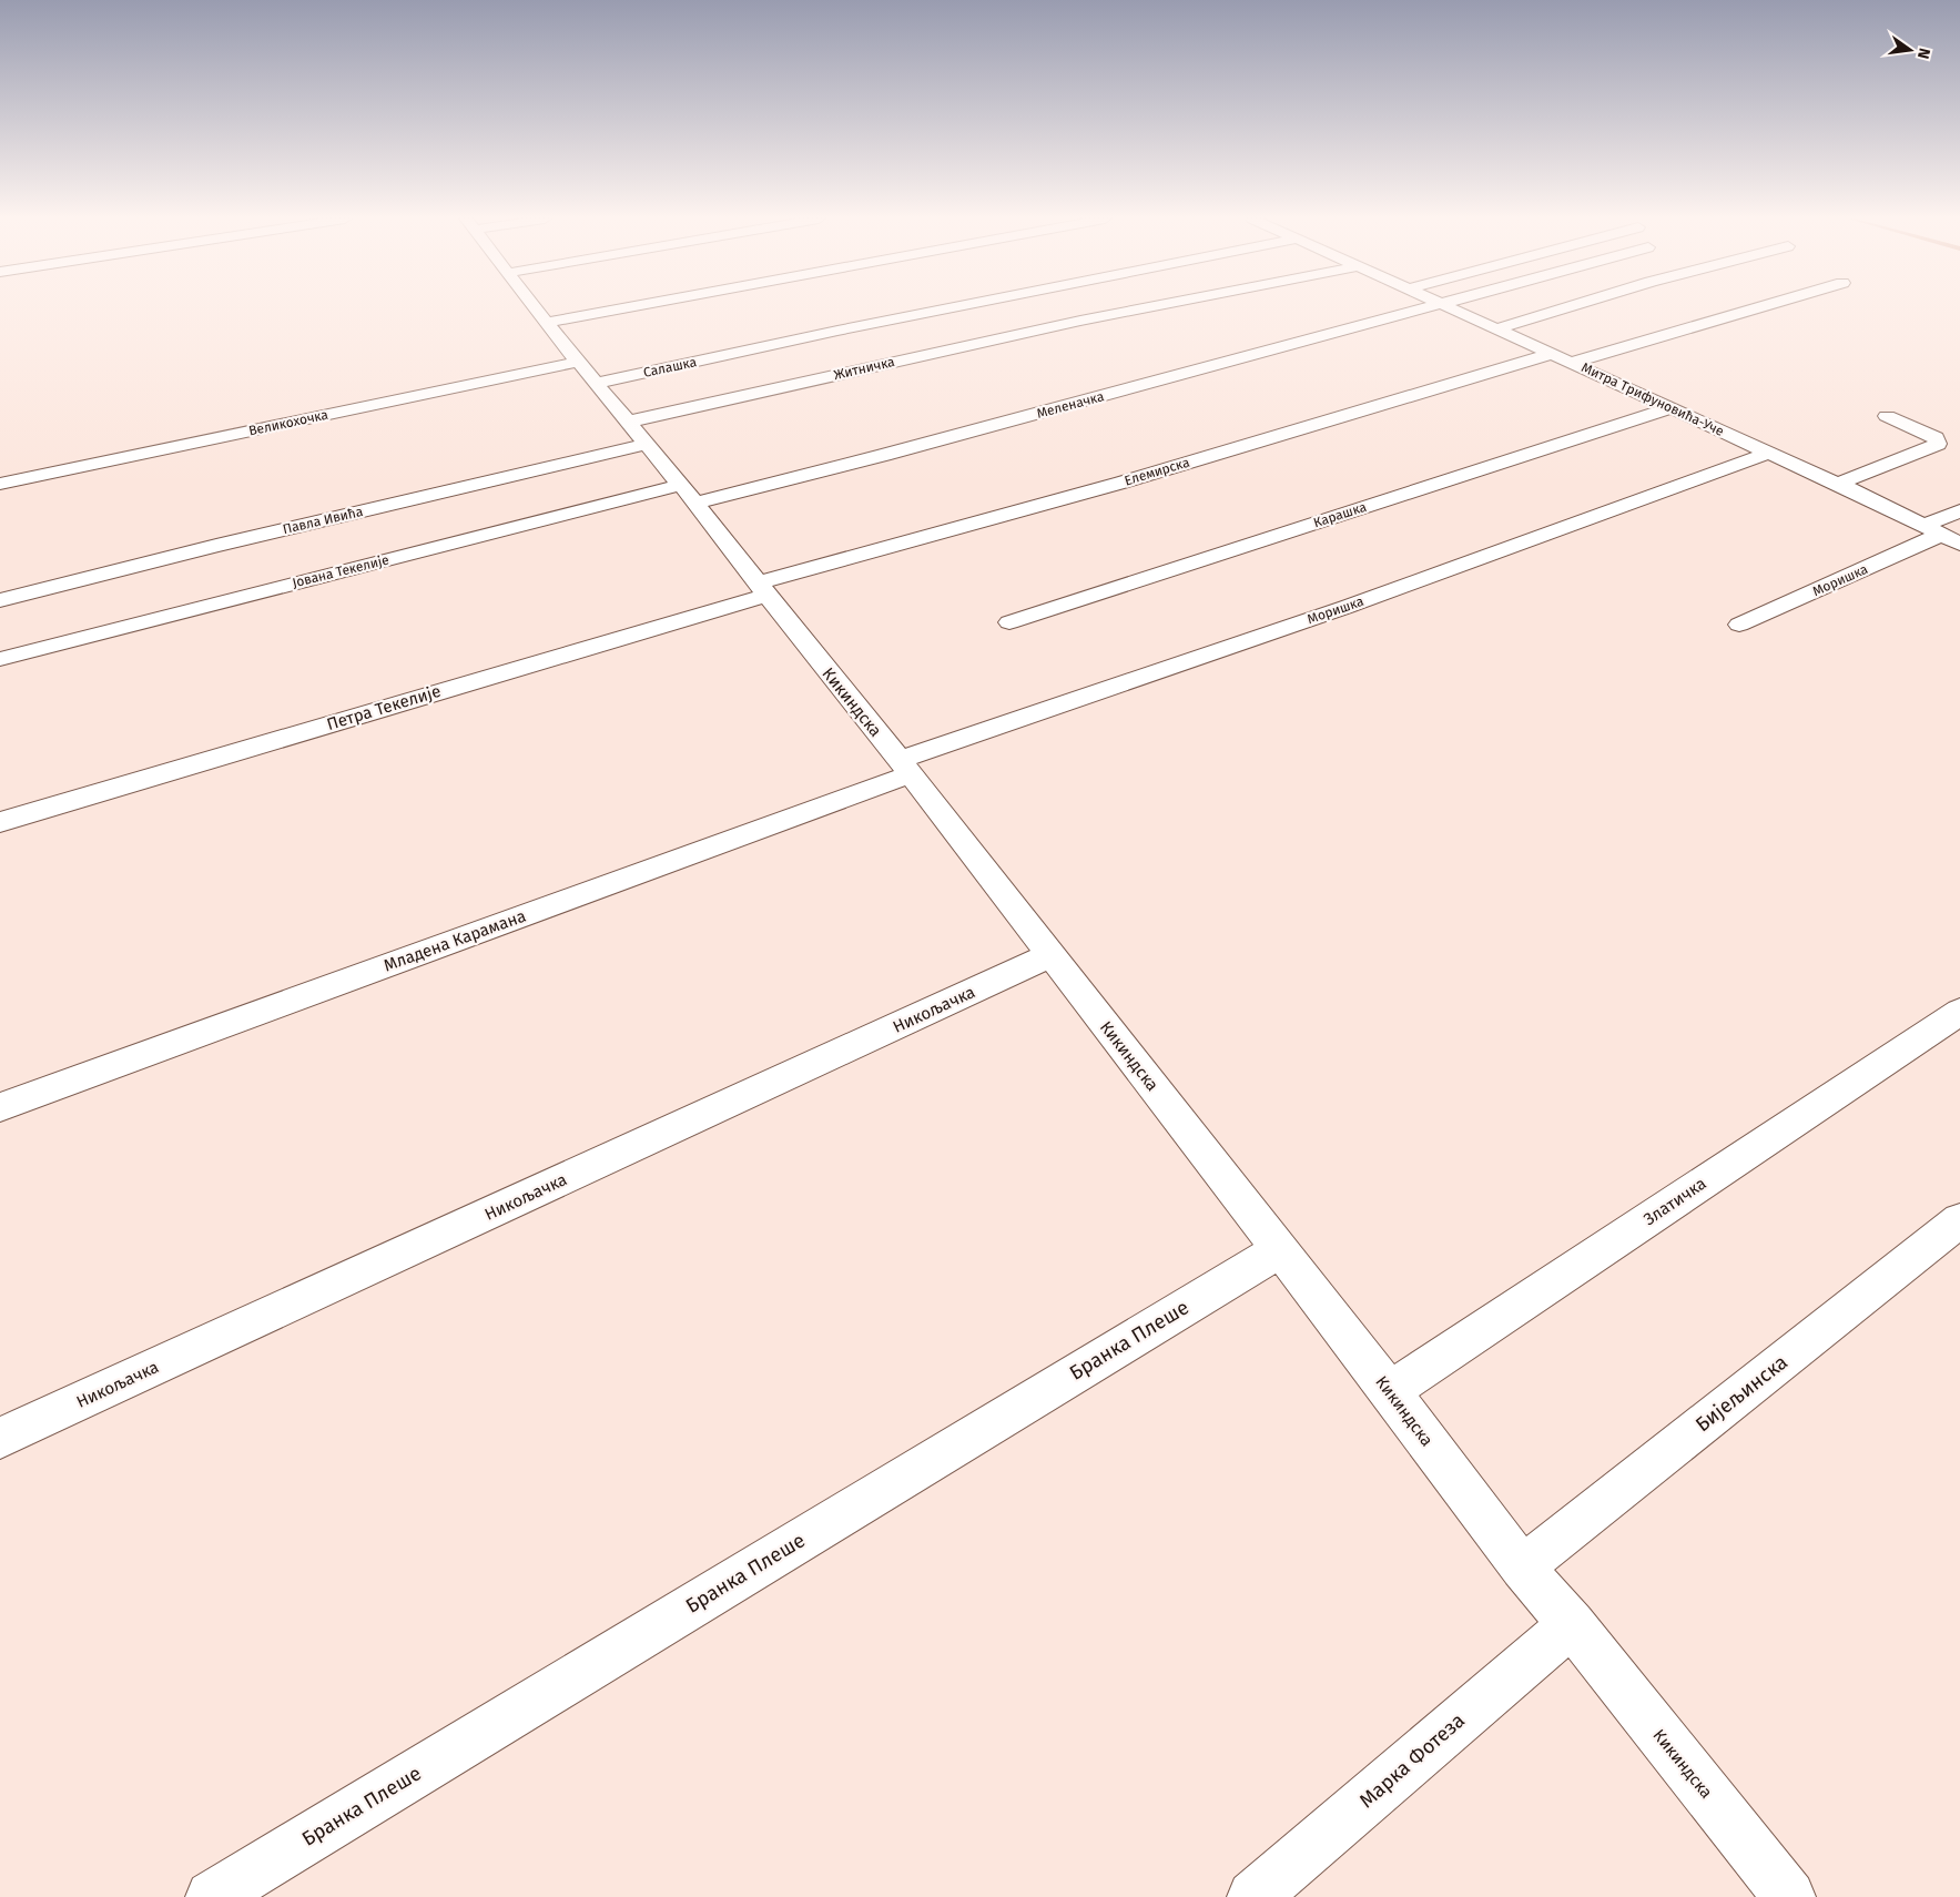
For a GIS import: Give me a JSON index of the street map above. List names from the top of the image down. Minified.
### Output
{"streets":{"street":["Салашка","Житничка","Митра Трифуновића-Уче","Меленачка","Великохочка","Елемирска","Карашка","Павла Ивића","Јована Текелије","Моришка","Кикиндска","Петра Текелије","Младена Карамана","Никољачка","Златичка","Бранка Плеше","Бијељинска","Марка Фотеза"]},"crossings":[["Салашка","Великохочка"],["Салашка","Кикиндска"],["Житничка","Павла Ивића"],["Житничка","Кикиндска"],["Митра Трифуновића-Уче","Елемирска"],["Митра Трифуновића-Уче","Карашка"],["Митра Трифуновића-Уче","Моришка"],["Меленачка","Јована Текелије"],["Меленачка","Кикиндска"],["Великохочка","Кикиндска"],["Елемирска","Кикиндска"],["Елемирска","Петра Текелије"],["Павла Ивића","Кикиндска"],["Јована Текелије","Кикиндска"],["Моришка","Кикиндска"],["Моришка","Младена Карамана"],["Кикиндска","Петра Текелије"],["Кикиндска","Младена Карамана"],["Кикиндска","Никољачка"],["Кикиндска","Златичка"],["Кикиндска","Бранка Плеше"],["Кикиндска","Бијељинска"],["Кикиндска","Марка Фотеза"]],"north":"right"}
